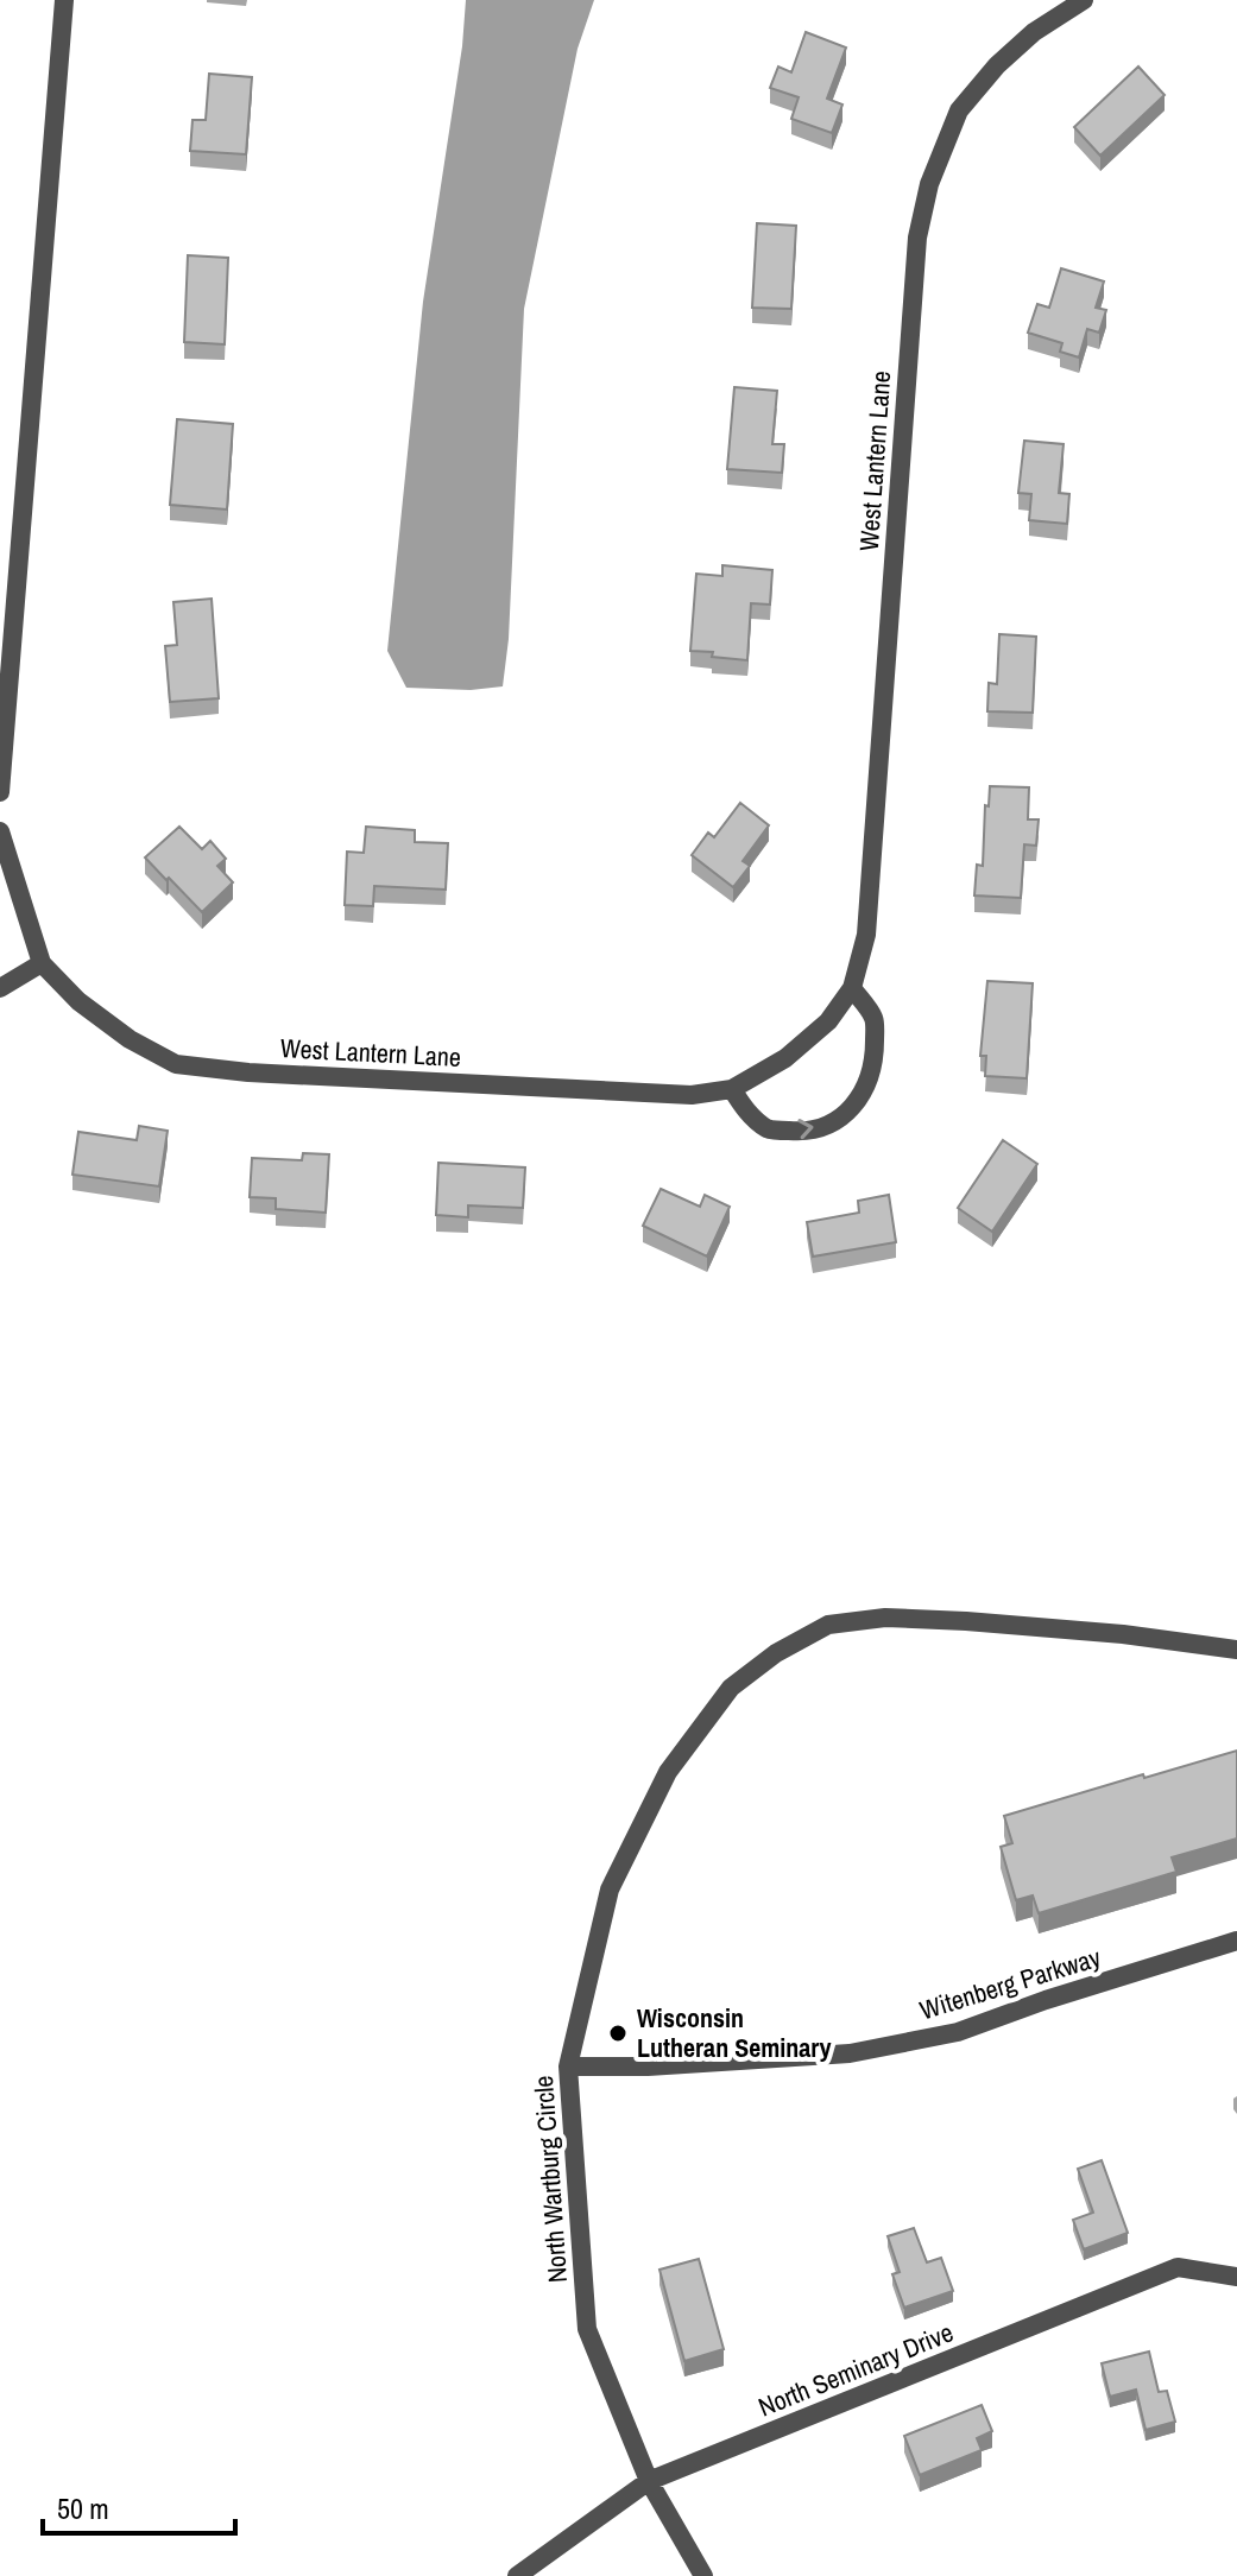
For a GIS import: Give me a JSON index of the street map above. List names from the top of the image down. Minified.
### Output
{"streets":{"street":["West Lantern Lane","Witenberg Parkway","North Wartburg Circle","North Seminary Drive"]},"crossings":[["Witenberg Parkway","North Wartburg Circle"],["North Wartburg Circle","North Seminary Drive"]],"places":["Wisconsin Lutheran Seminary"],"scale_bar":"50 m"}
